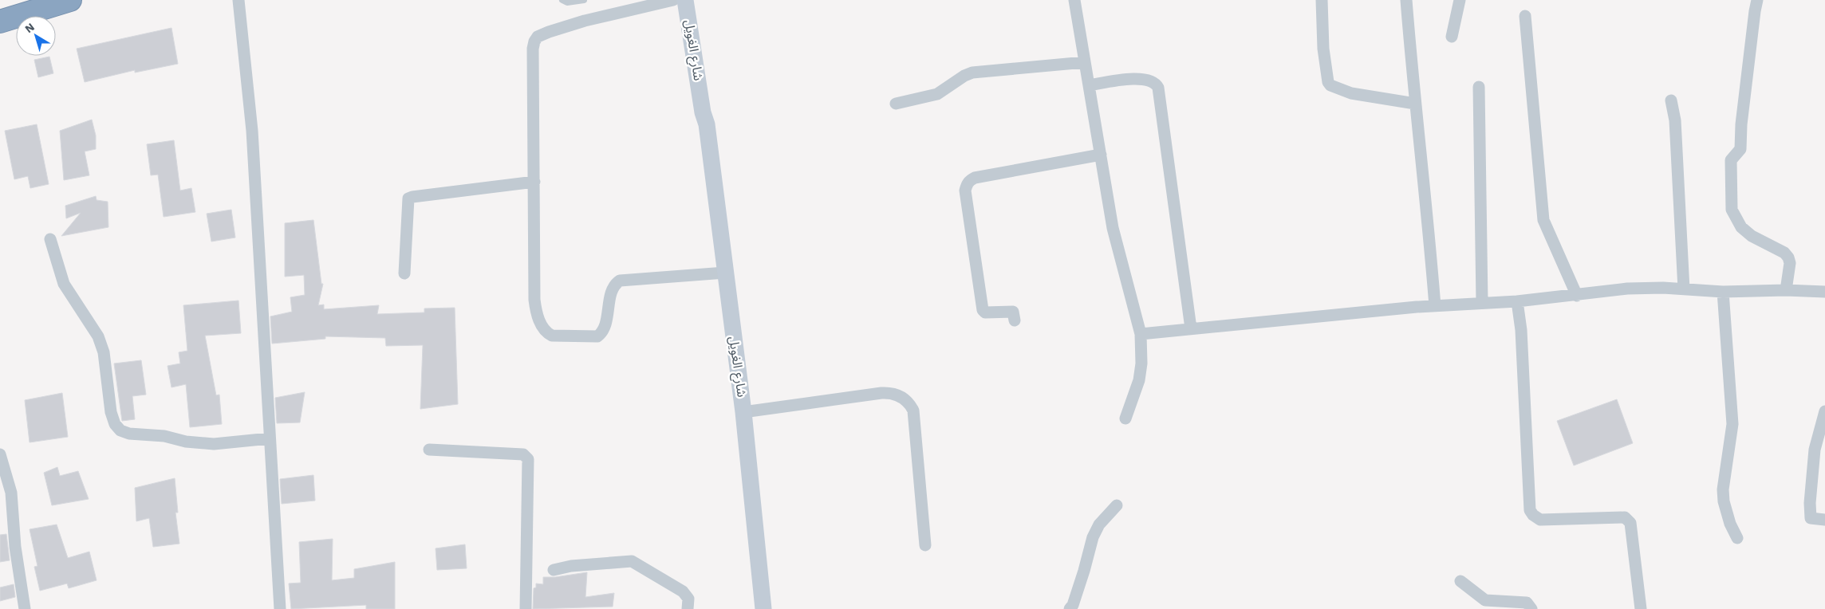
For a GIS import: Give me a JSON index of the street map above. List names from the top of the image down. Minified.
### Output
{"streets":{"street":["شارع الغويل"]},"north":"top left"}
